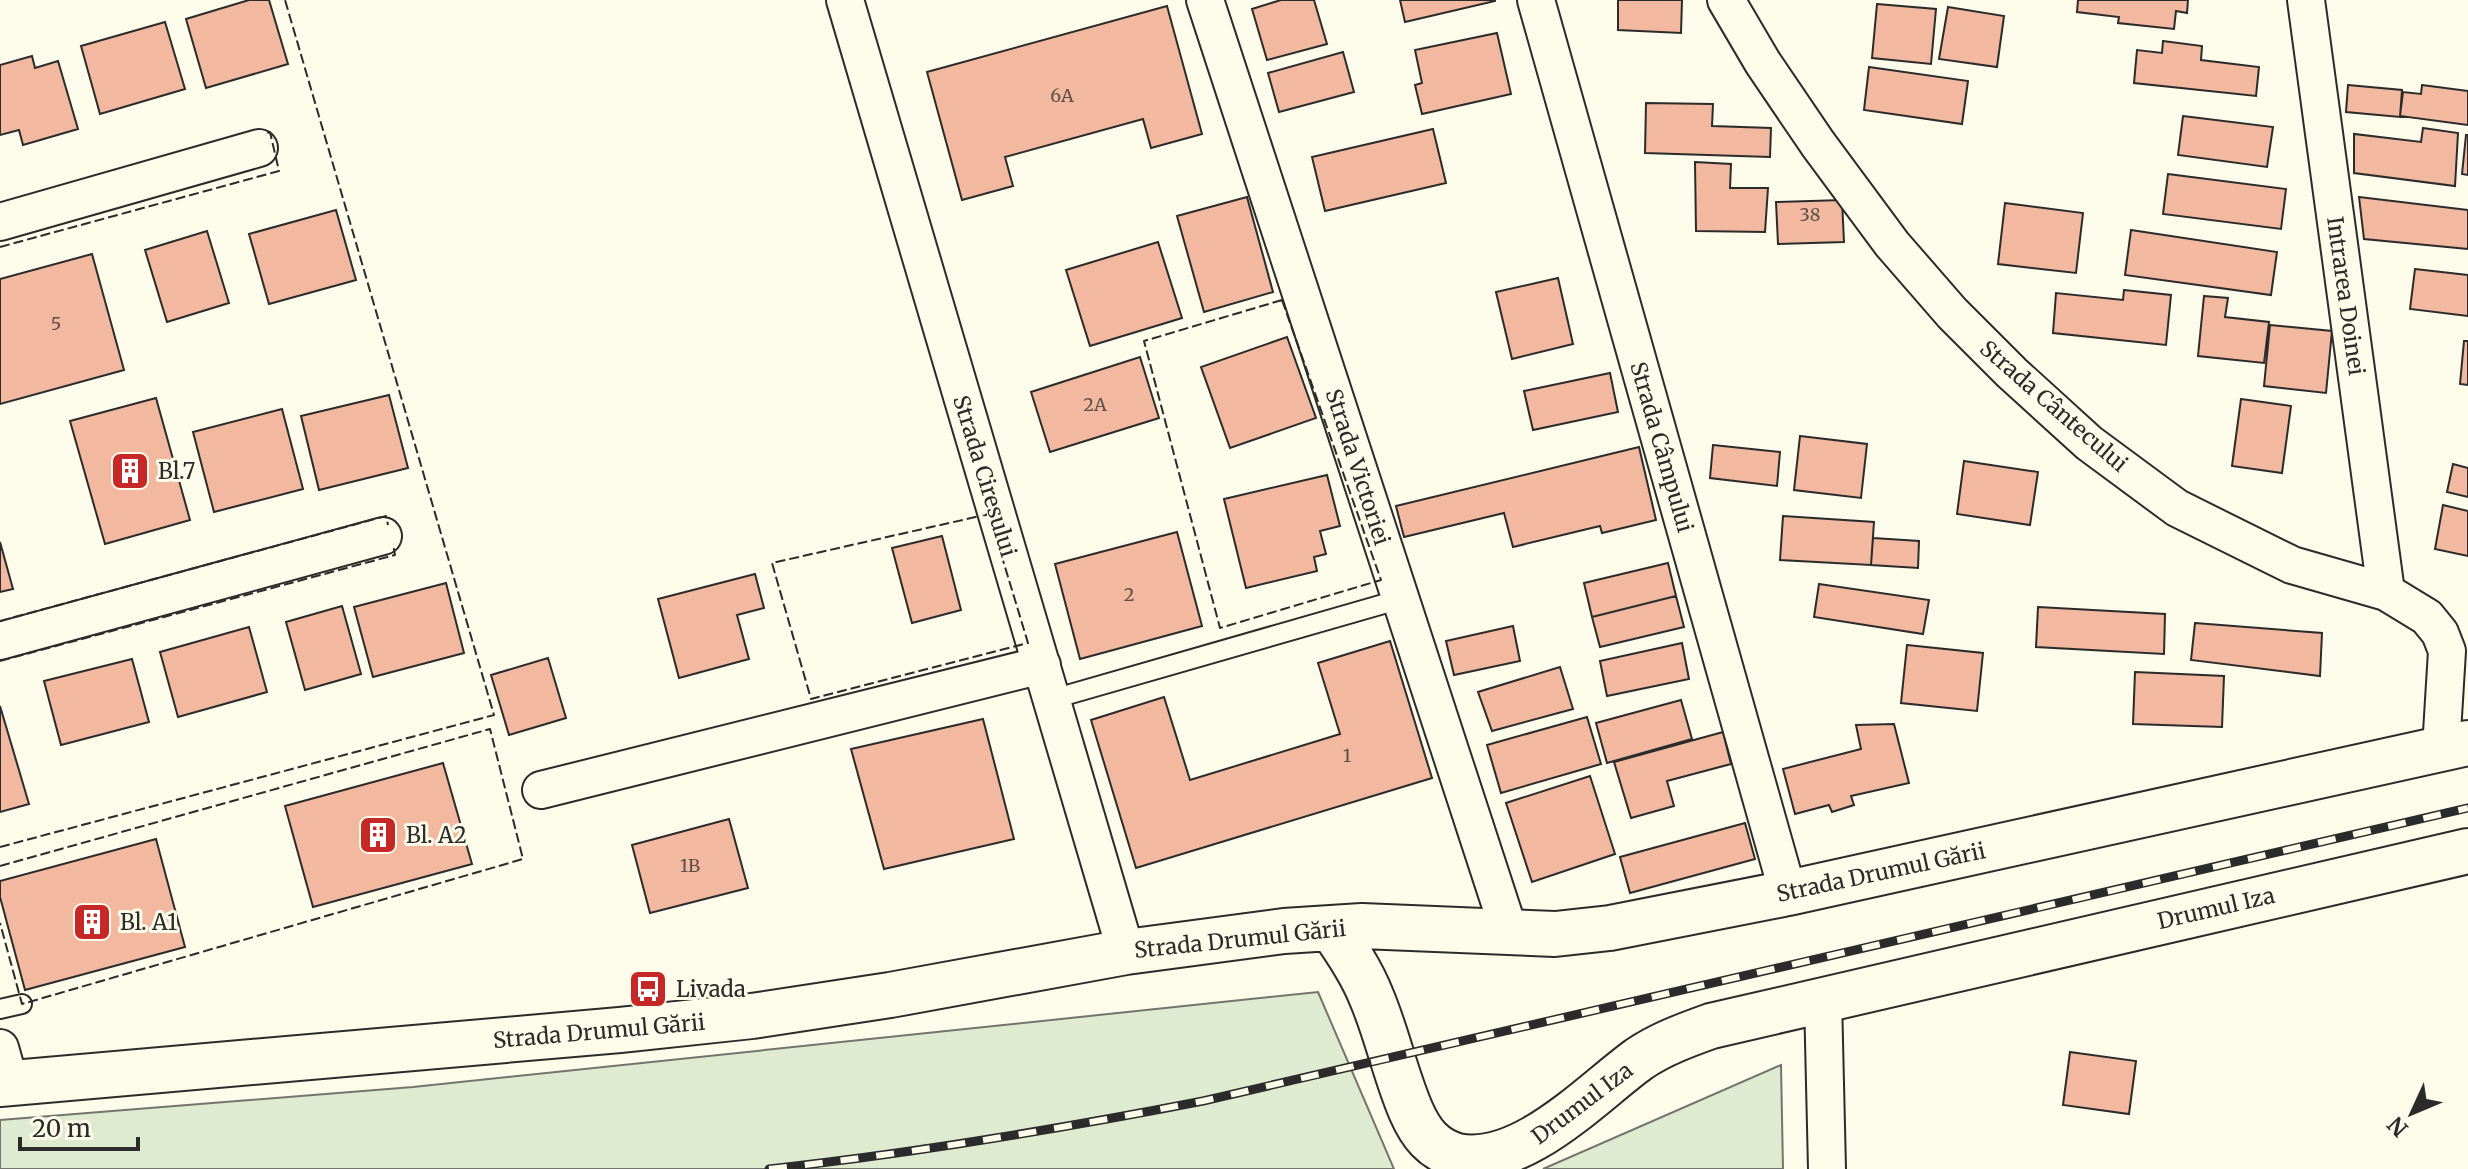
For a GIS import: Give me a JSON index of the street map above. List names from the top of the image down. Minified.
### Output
{"streets":{"street":["Intrarea Doinei","Strada Cântecului","Strada Câmpului","Strada Victoriei","Strada Cireșului","Strada Drumul Gării","Drumul Iza"]},"crossings":[["Intrarea Doinei","Strada Cântecului"],["Strada Cântecului","Strada Drumul Gării"],["Strada Câmpului","Strada Drumul Gării"],["Strada Victoriei","Strada Drumul Gării"],["Strada Cireșului","Strada Drumul Gării"],["Strada Drumul Gării","Drumul Iza"]],"places":{"building":["Bl.7","Bl. A2","Bl. A1"],"bus stop":["Livada"]},"house_numbers":["6A","38","5","2A","2","1","1B"],"scale_bar":"20 m","north":"bottom left"}
